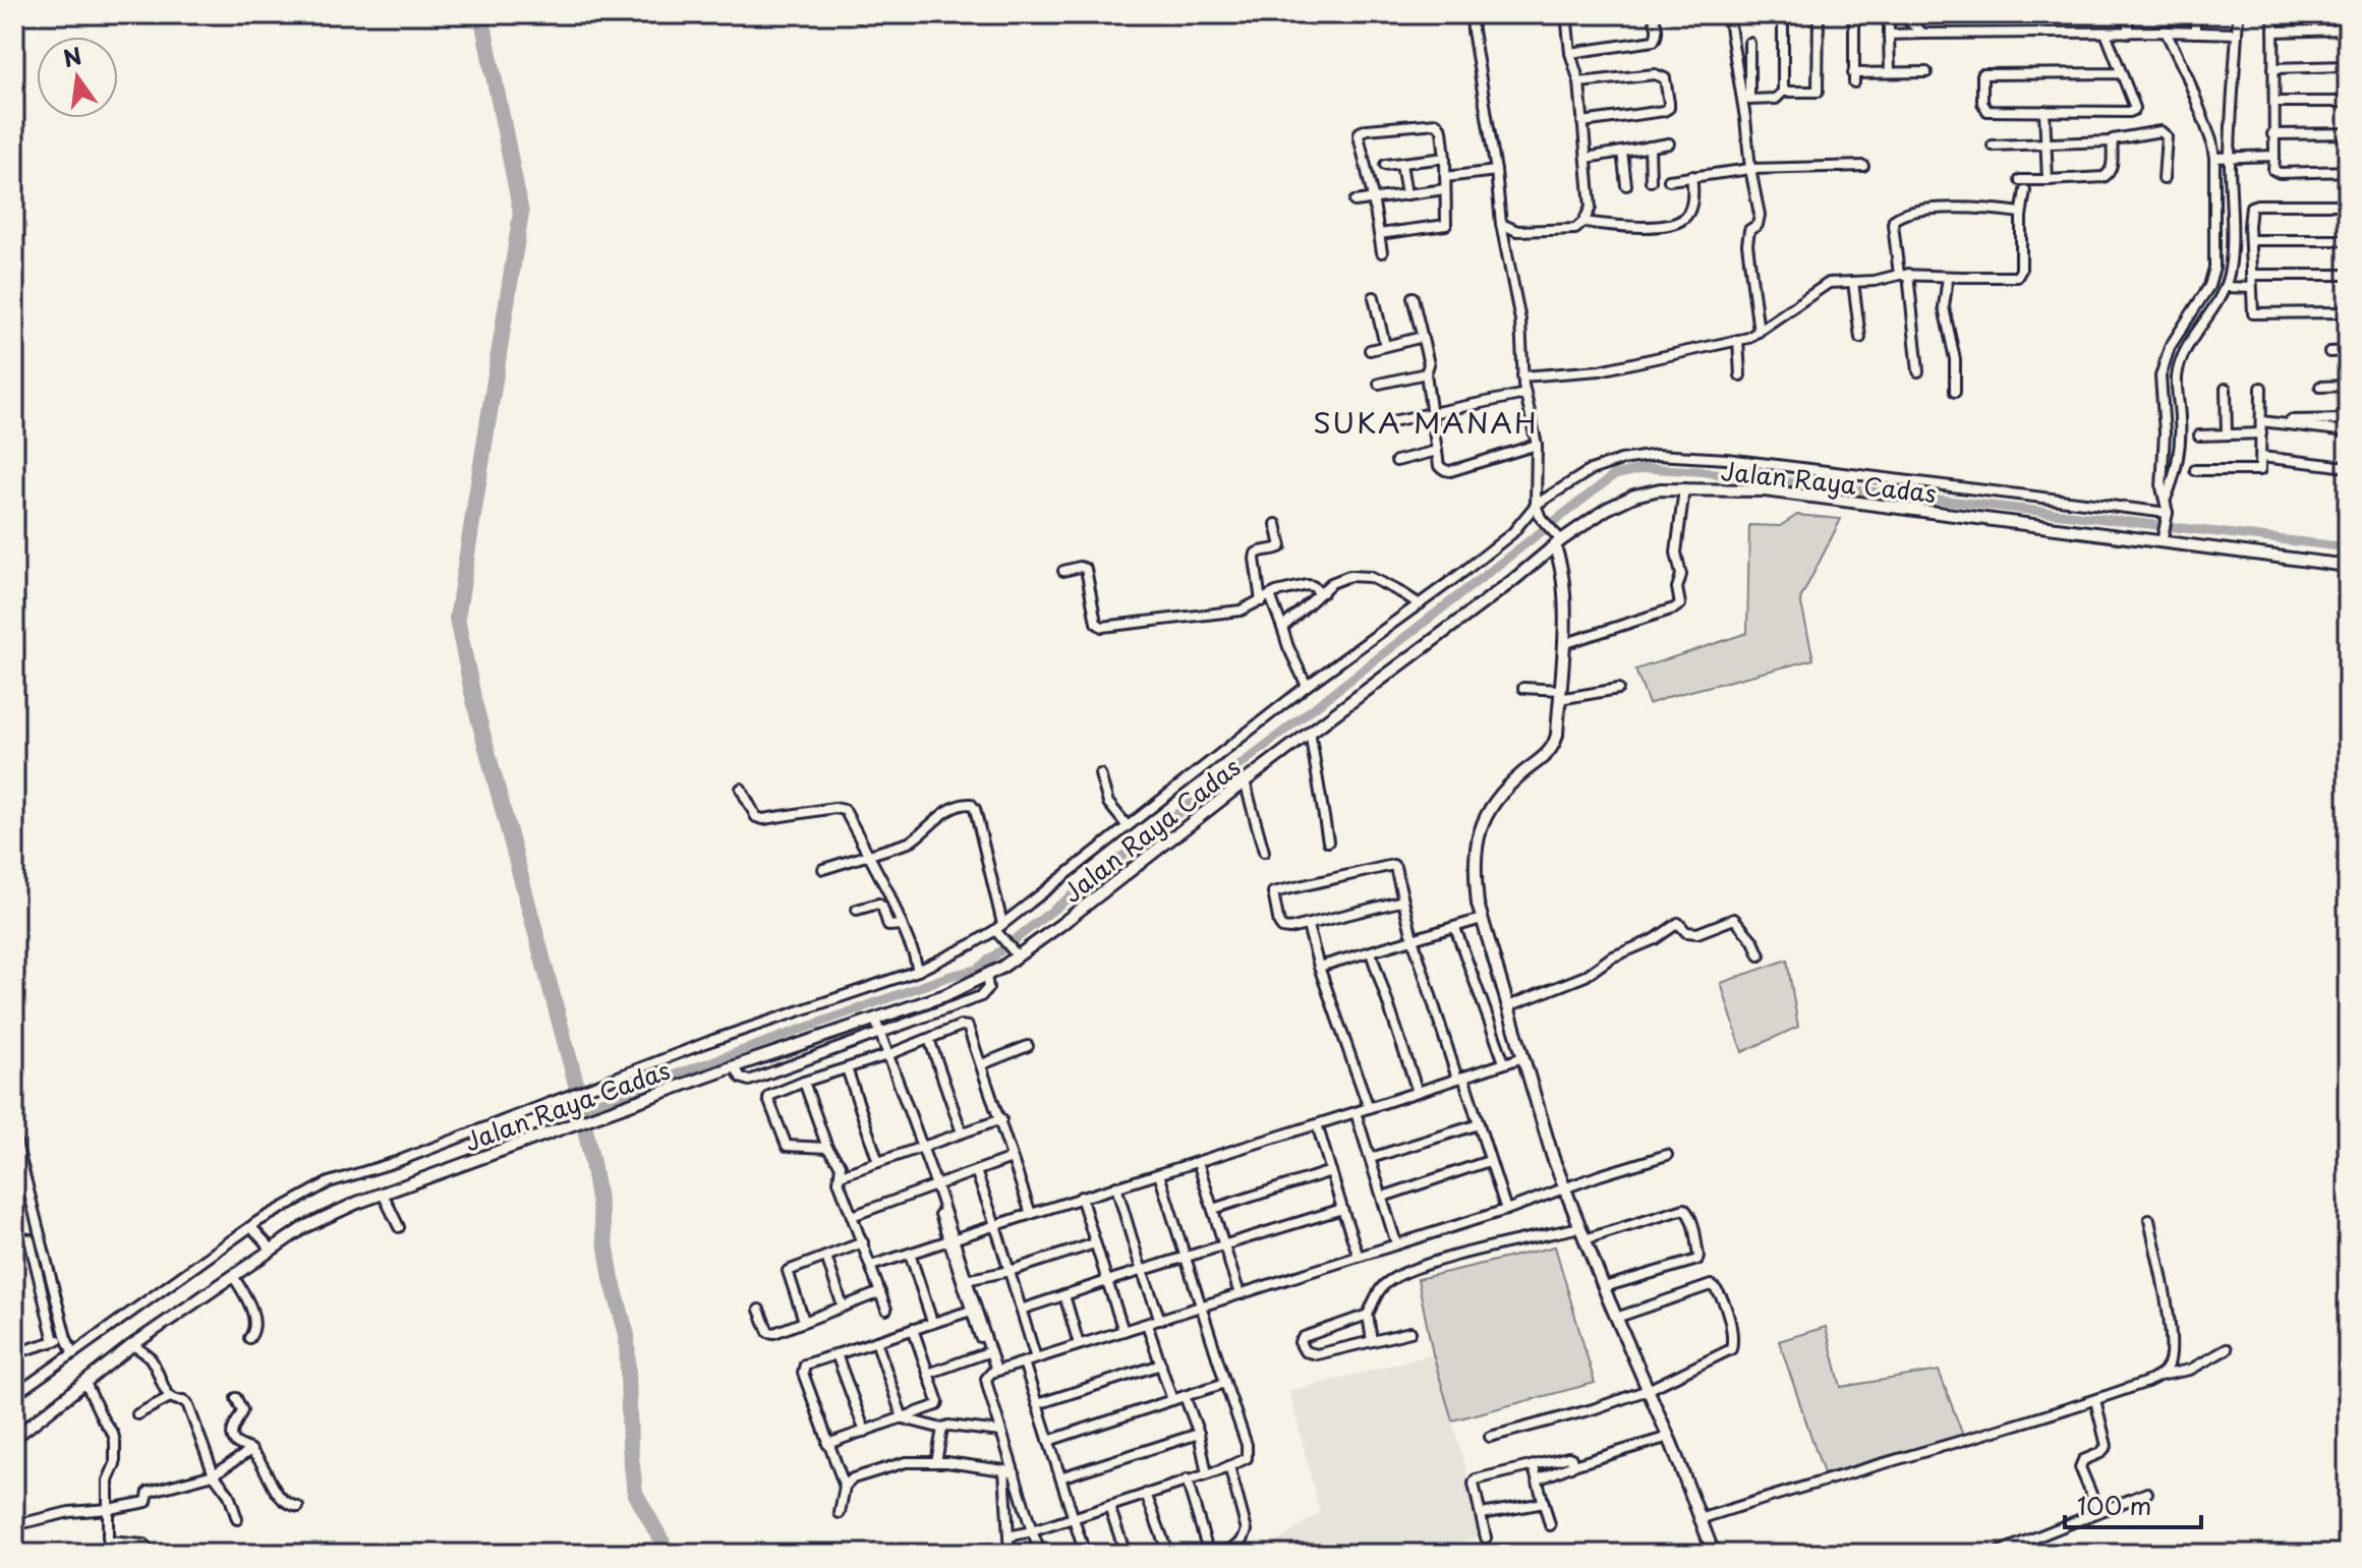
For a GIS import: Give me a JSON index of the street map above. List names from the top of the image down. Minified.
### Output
{"streets":{"street":["Jalan Raya Cadas"]},"districts":["SUKA MANAH"],"scale_bar":"100 m","north":"top"}
